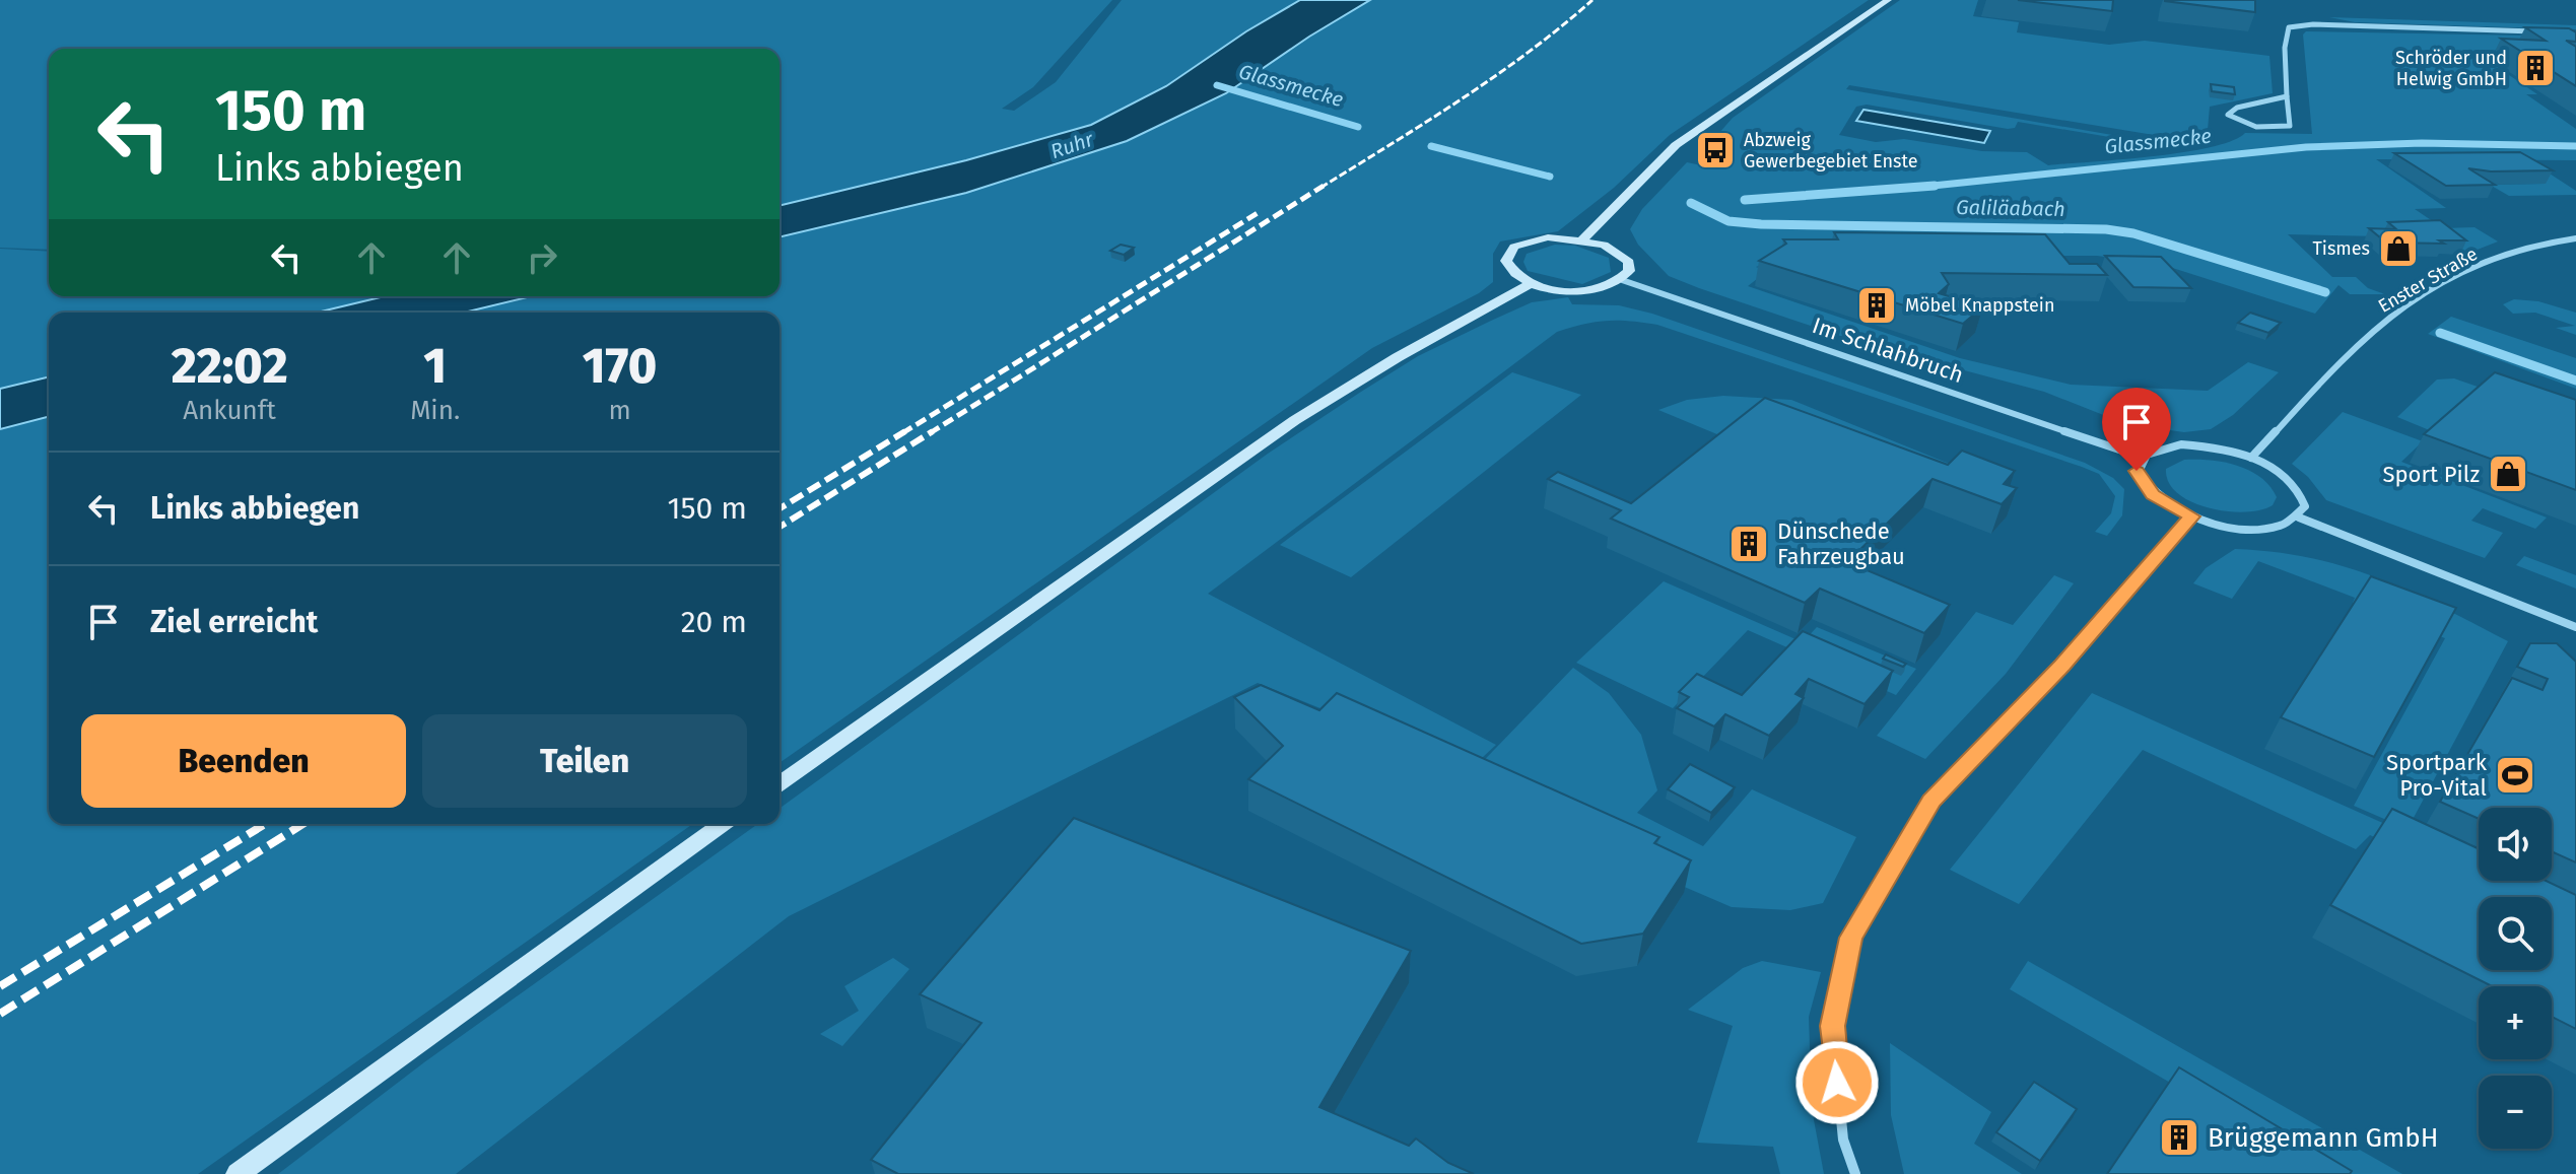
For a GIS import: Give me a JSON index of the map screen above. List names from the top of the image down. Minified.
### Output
{"streets":{"street":["Enster Straße","Im Schlahbruch"]},"water":["Glassmecke","Ruhr","Galiläabach"],"places":{"building":["Schröder und Helwig GmbH","Möbel Knappstein","Dünschede Fahrzeugbau","Brüggemann GmbH"],"bus stop":["Abzweig Gewerbegebiet Enste"],"shop":["Tismes","Sport Pilz"],"sports":["Sportpark Pro-Vital"]},"page":{"turn":["150 m","Links abbiegen"],"eta":["22:02","Ankunft","1","Min.","170","m"],"list":[{"name":"Links abbiegen","value":"150 m"},{"name":"Ziel erreicht","value":"20 m"}],"buttons":["Beenden","Teilen"],"map_buttons":["+","−"]}}
